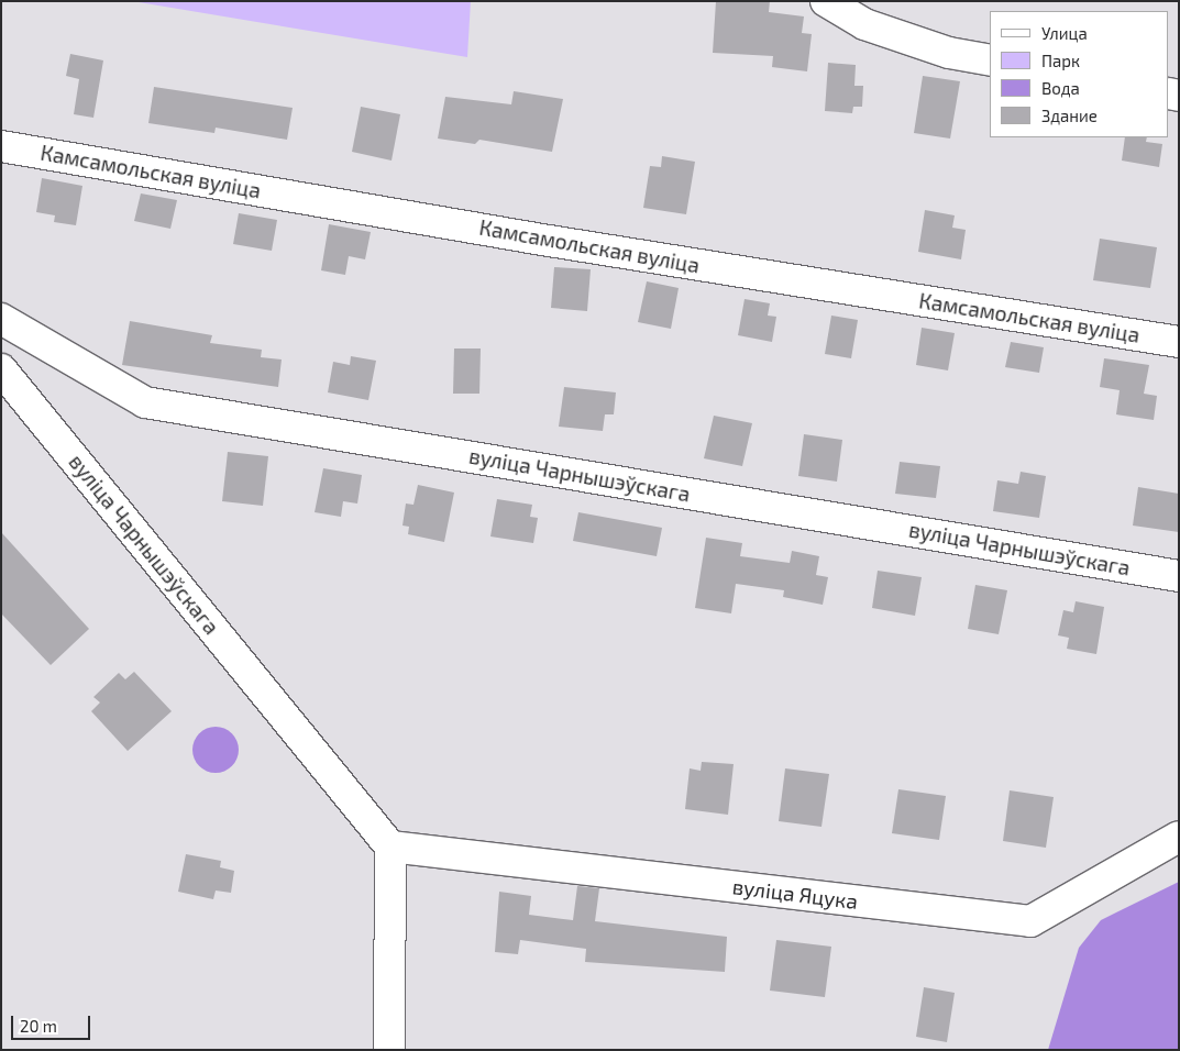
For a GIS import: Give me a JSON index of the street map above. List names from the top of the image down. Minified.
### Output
{"streets":{"street":["Камсамольская вуліца","вуліца Чарнышэўскага","вуліца Яцука"]},"crossings":[["вуліца Чарнышэўскага","вуліца Яцука"]],"legend":["Улица","Парк","Вода","Здание"],"scale_bar":"20 m"}
